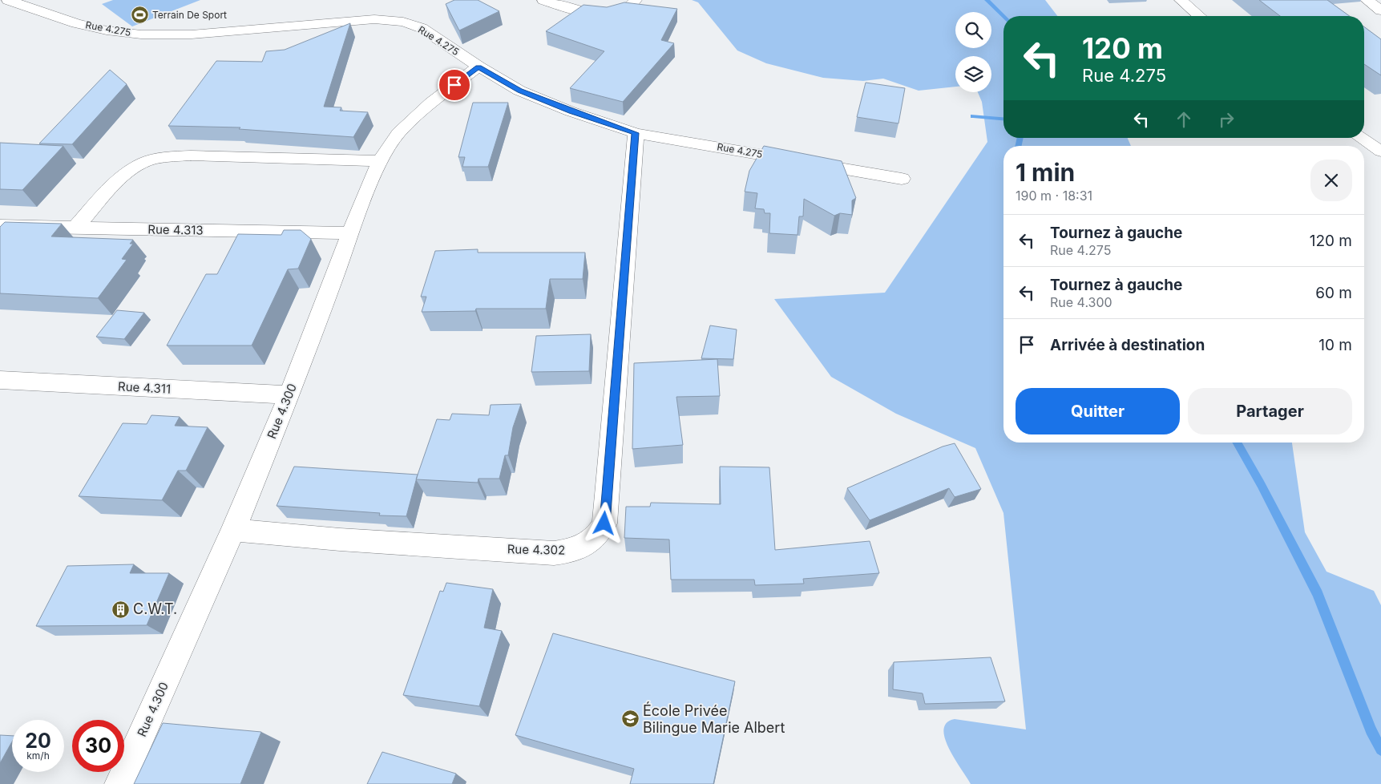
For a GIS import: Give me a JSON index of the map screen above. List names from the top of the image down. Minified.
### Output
{"streets":{"street":["Rue 4.275","Rue 4.313","Rue 4.311","Rue 4.300","Rue 4.302"]},"crossings":[["Rue 4.275","Rue 4.300"],["Rue 4.275","Rue 4.302"],["Rue 4.313","Rue 4.300"],["Rue 4.311","Rue 4.300"],["Rue 4.300","Rue 4.302"]],"places":{"sports":["Terrain De Sport"],"building":["C.W.T."],"school or university":["École Privée Bilingue Marie Albert"]},"page":{"turn":["120 m","Rue 4.275"],"heading":["1 min","190 m · 18:31"],"list":[{"name":"Tournez à gauche","note":"Rue 4.275","value":"120 m"},{"name":"Tournez à gauche","note":"Rue 4.300","value":"60 m"},{"name":"Arrivée à destination","value":"10 m"}],"buttons":["Quitter","Partager"],"speed":"20 km/h","limit":"30"}}
